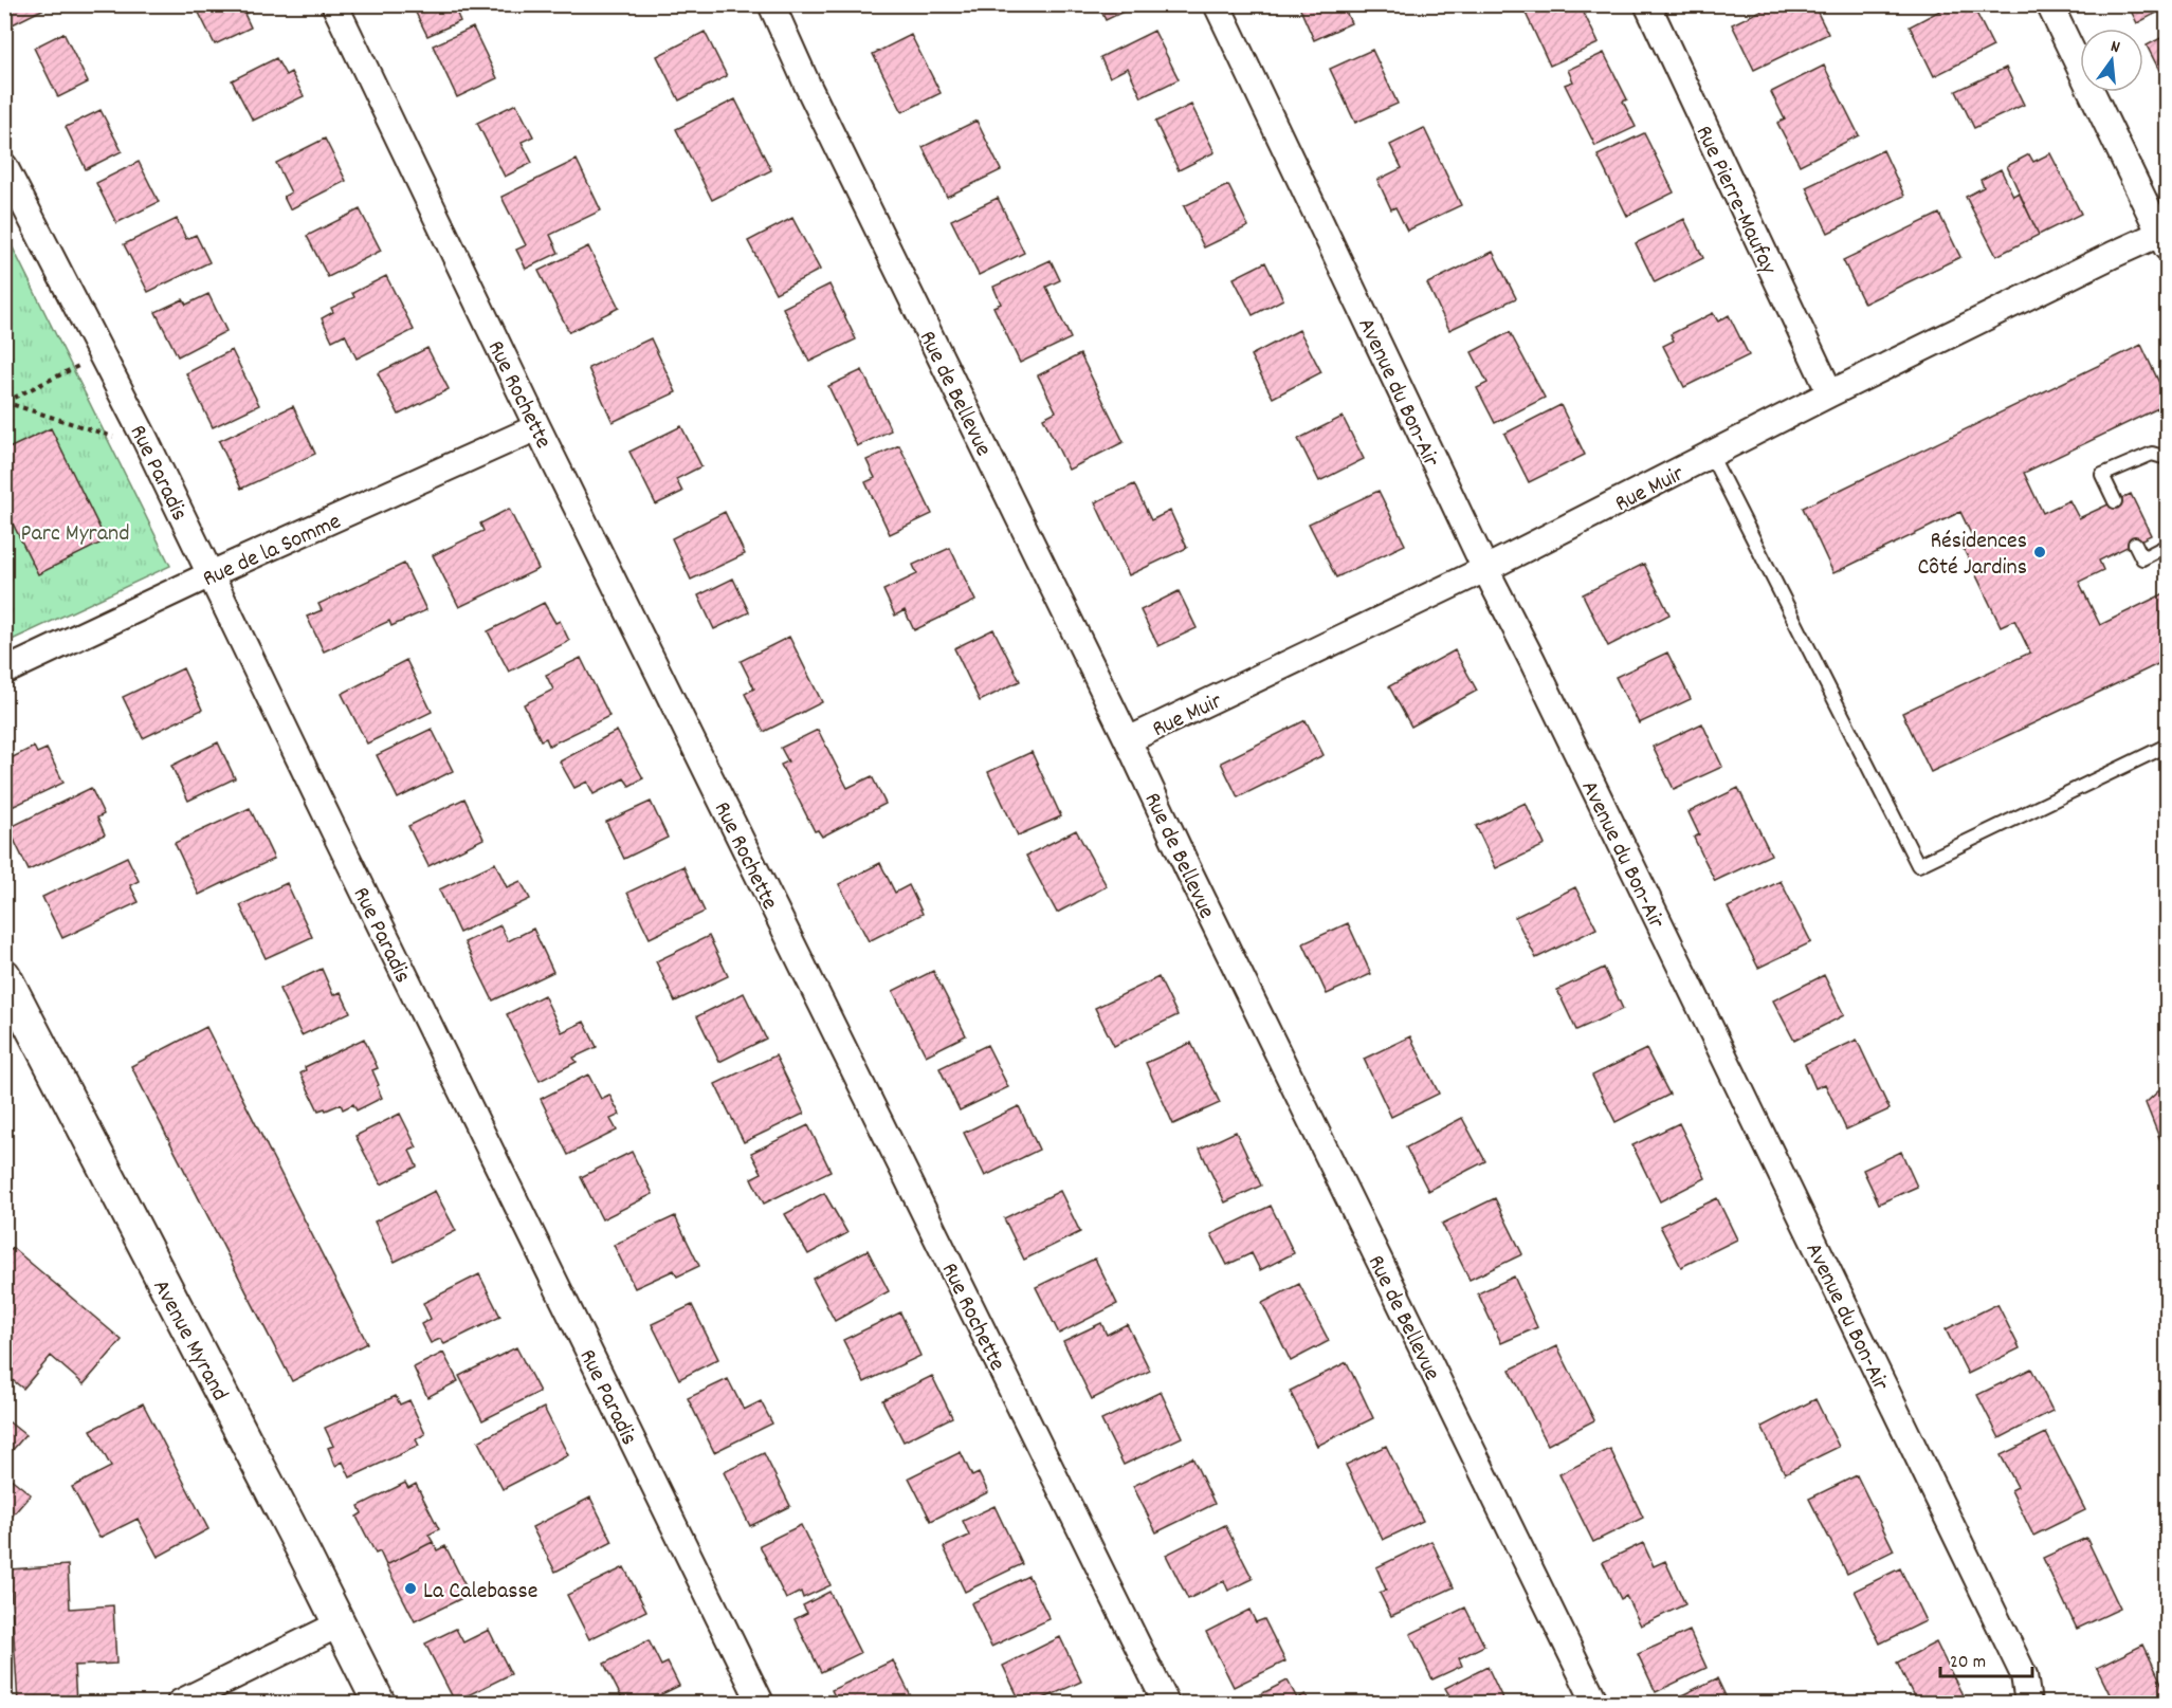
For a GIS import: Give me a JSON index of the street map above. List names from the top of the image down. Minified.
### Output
{"streets":{"street":["Rue Pierre-Maufay","Avenue du Bon-Air","Rue de Bellevue","Rue Rochette","Rue Paradis","Rue Muir","Rue de la Somme","Avenue Myrand"]},"crossings":[["Rue Pierre-Maufay","Rue Muir"],["Avenue du Bon-Air","Rue Muir"],["Rue de Bellevue","Rue Muir"],["Rue Rochette","Rue de la Somme"],["Rue Paradis","Rue de la Somme"]],"parks":["Parc Myrand"],"places":["Résidences Côté Jardins","La Calebasse"],"scale_bar":"20 m","north":"top"}
